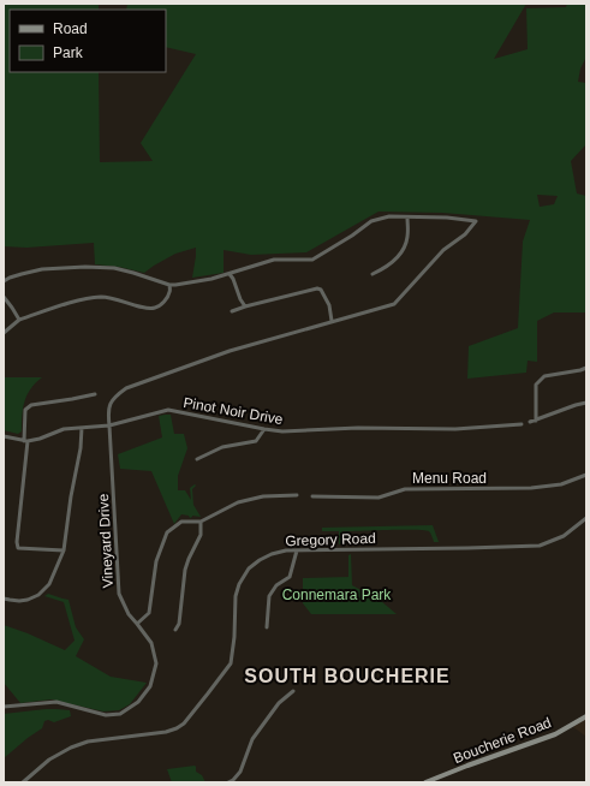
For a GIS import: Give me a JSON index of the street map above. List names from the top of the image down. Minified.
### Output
{"streets":{"main road":["Boucherie Road"],"street":["Pinot Noir Drive","Menu Road","Gregory Road","Vineyard Drive"]},"crossings":[["Pinot Noir Drive","Vineyard Drive"]],"districts":["SOUTH BOUCHERIE"],"parks":["Connemara Park"],"legend":["Road","Park"]}
